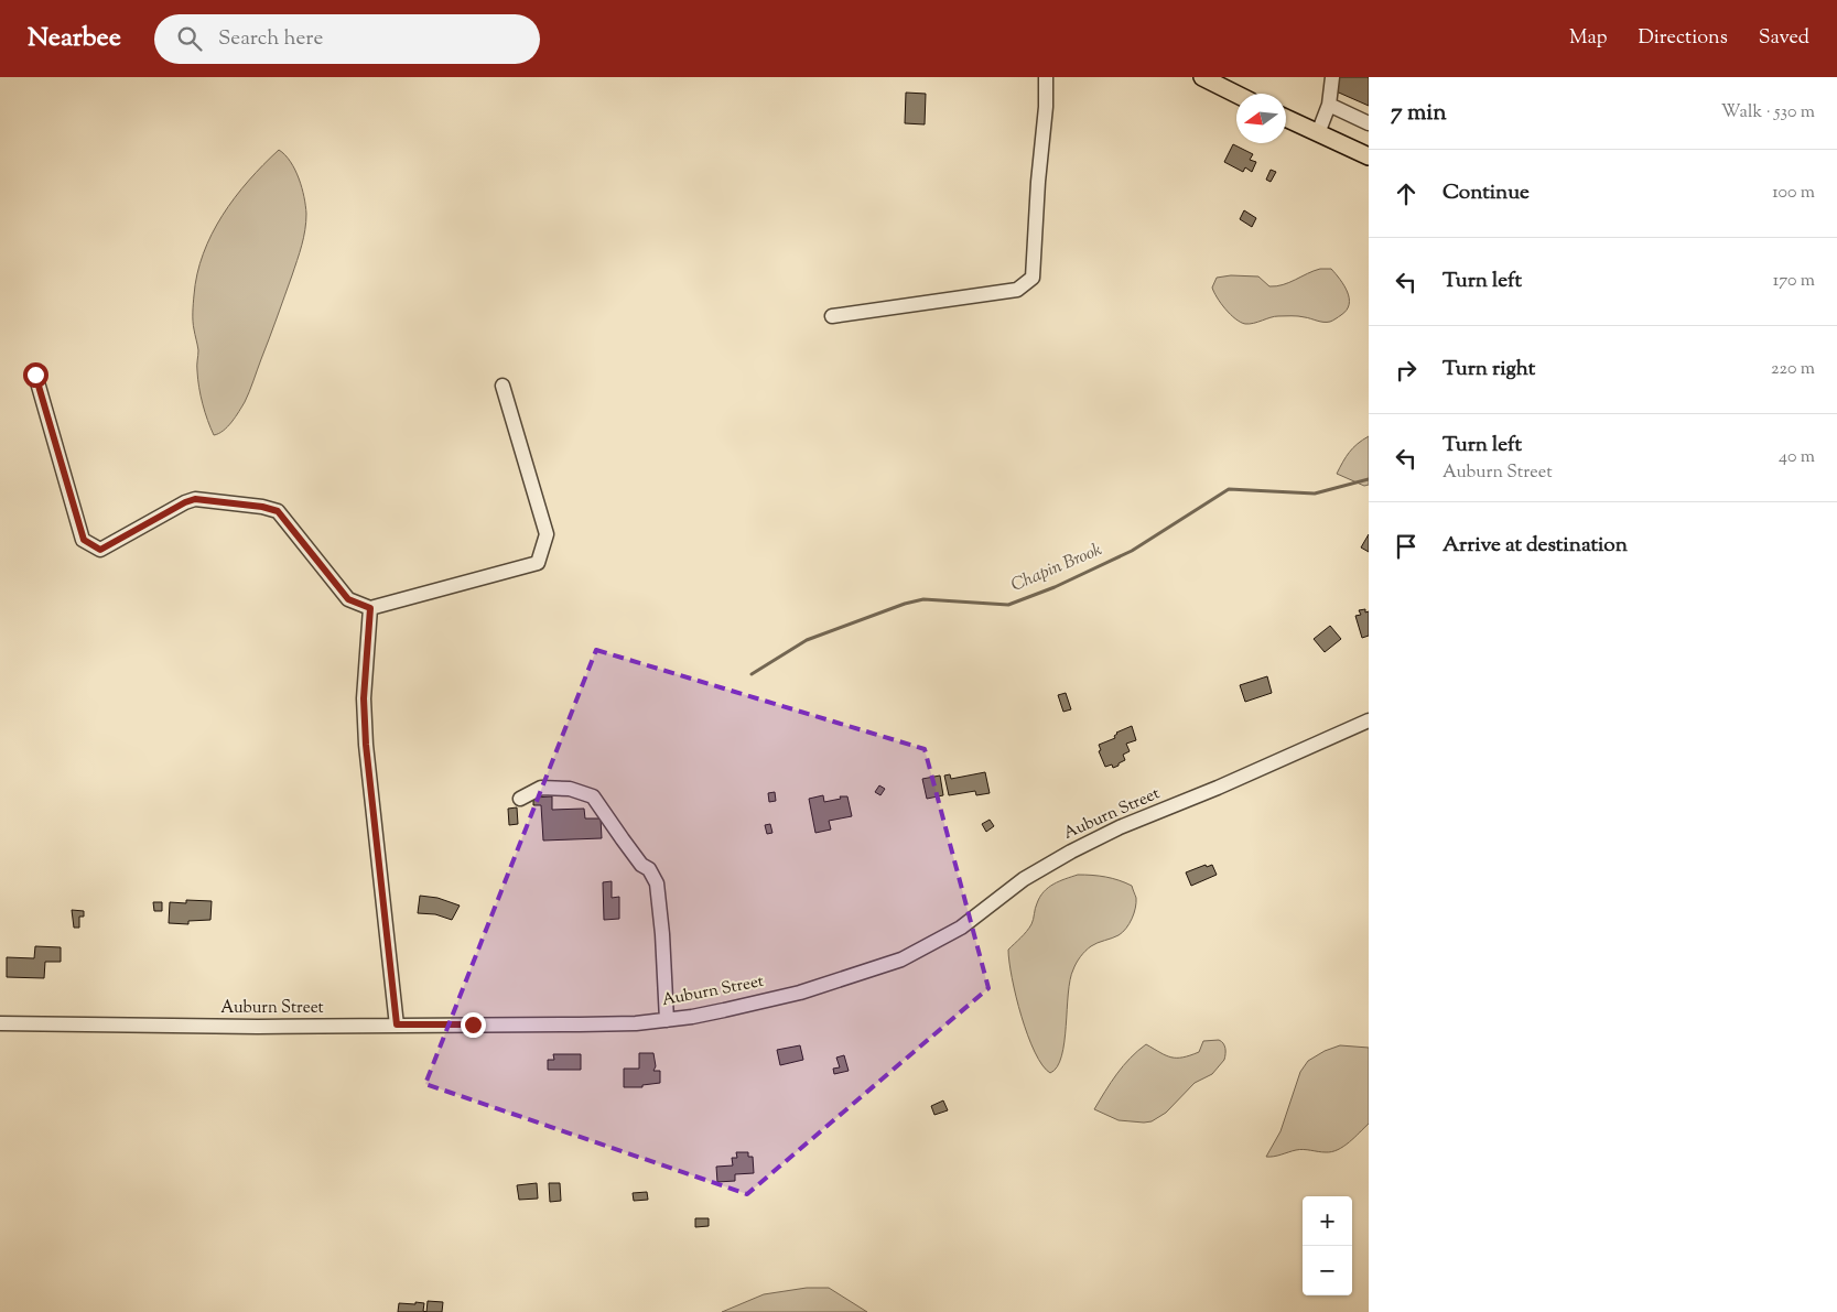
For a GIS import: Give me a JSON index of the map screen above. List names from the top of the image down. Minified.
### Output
{"streets":{"street":["Auburn Street"]},"water":["Chapin Brook"],"north":"left","page":{"header":"Nearbee","search":"Search here","nav":["Map","Directions","Saved"],"heading":["7 min","Walk · 530 m"],"list":[["Continue","100 m"],["Turn left","170 m"],["Turn right","220 m"],["Turn left","Auburn Street","40 m"],"Arrive at destination"],"map_buttons":["+","−"]}}
